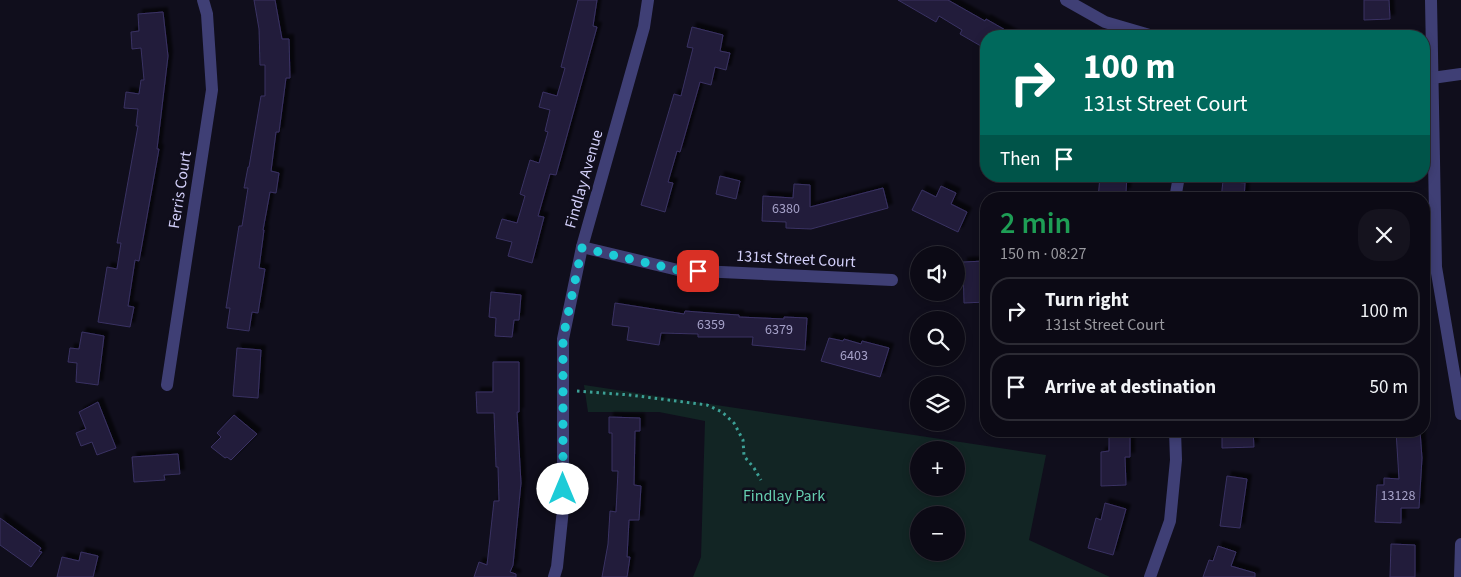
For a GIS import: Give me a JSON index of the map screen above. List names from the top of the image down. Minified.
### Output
{"streets":{"street":["Findlay Avenue","Ferris Court","131st Street Court"]},"crossings":[["Findlay Avenue","131st Street Court"]],"parks":["Findlay Park"],"house_numbers":["6380","6359","6379","6403","13128"],"page":{"turn":["100 m","131st Street Court"],"then":"Then","heading":["2 min","150 m · 08:27"],"map_buttons":["+","−"],"list":[{"name":"Turn right","note":"131st Street Court","value":"100 m"},{"name":"Arrive at destination","value":"50 m"}]}}
